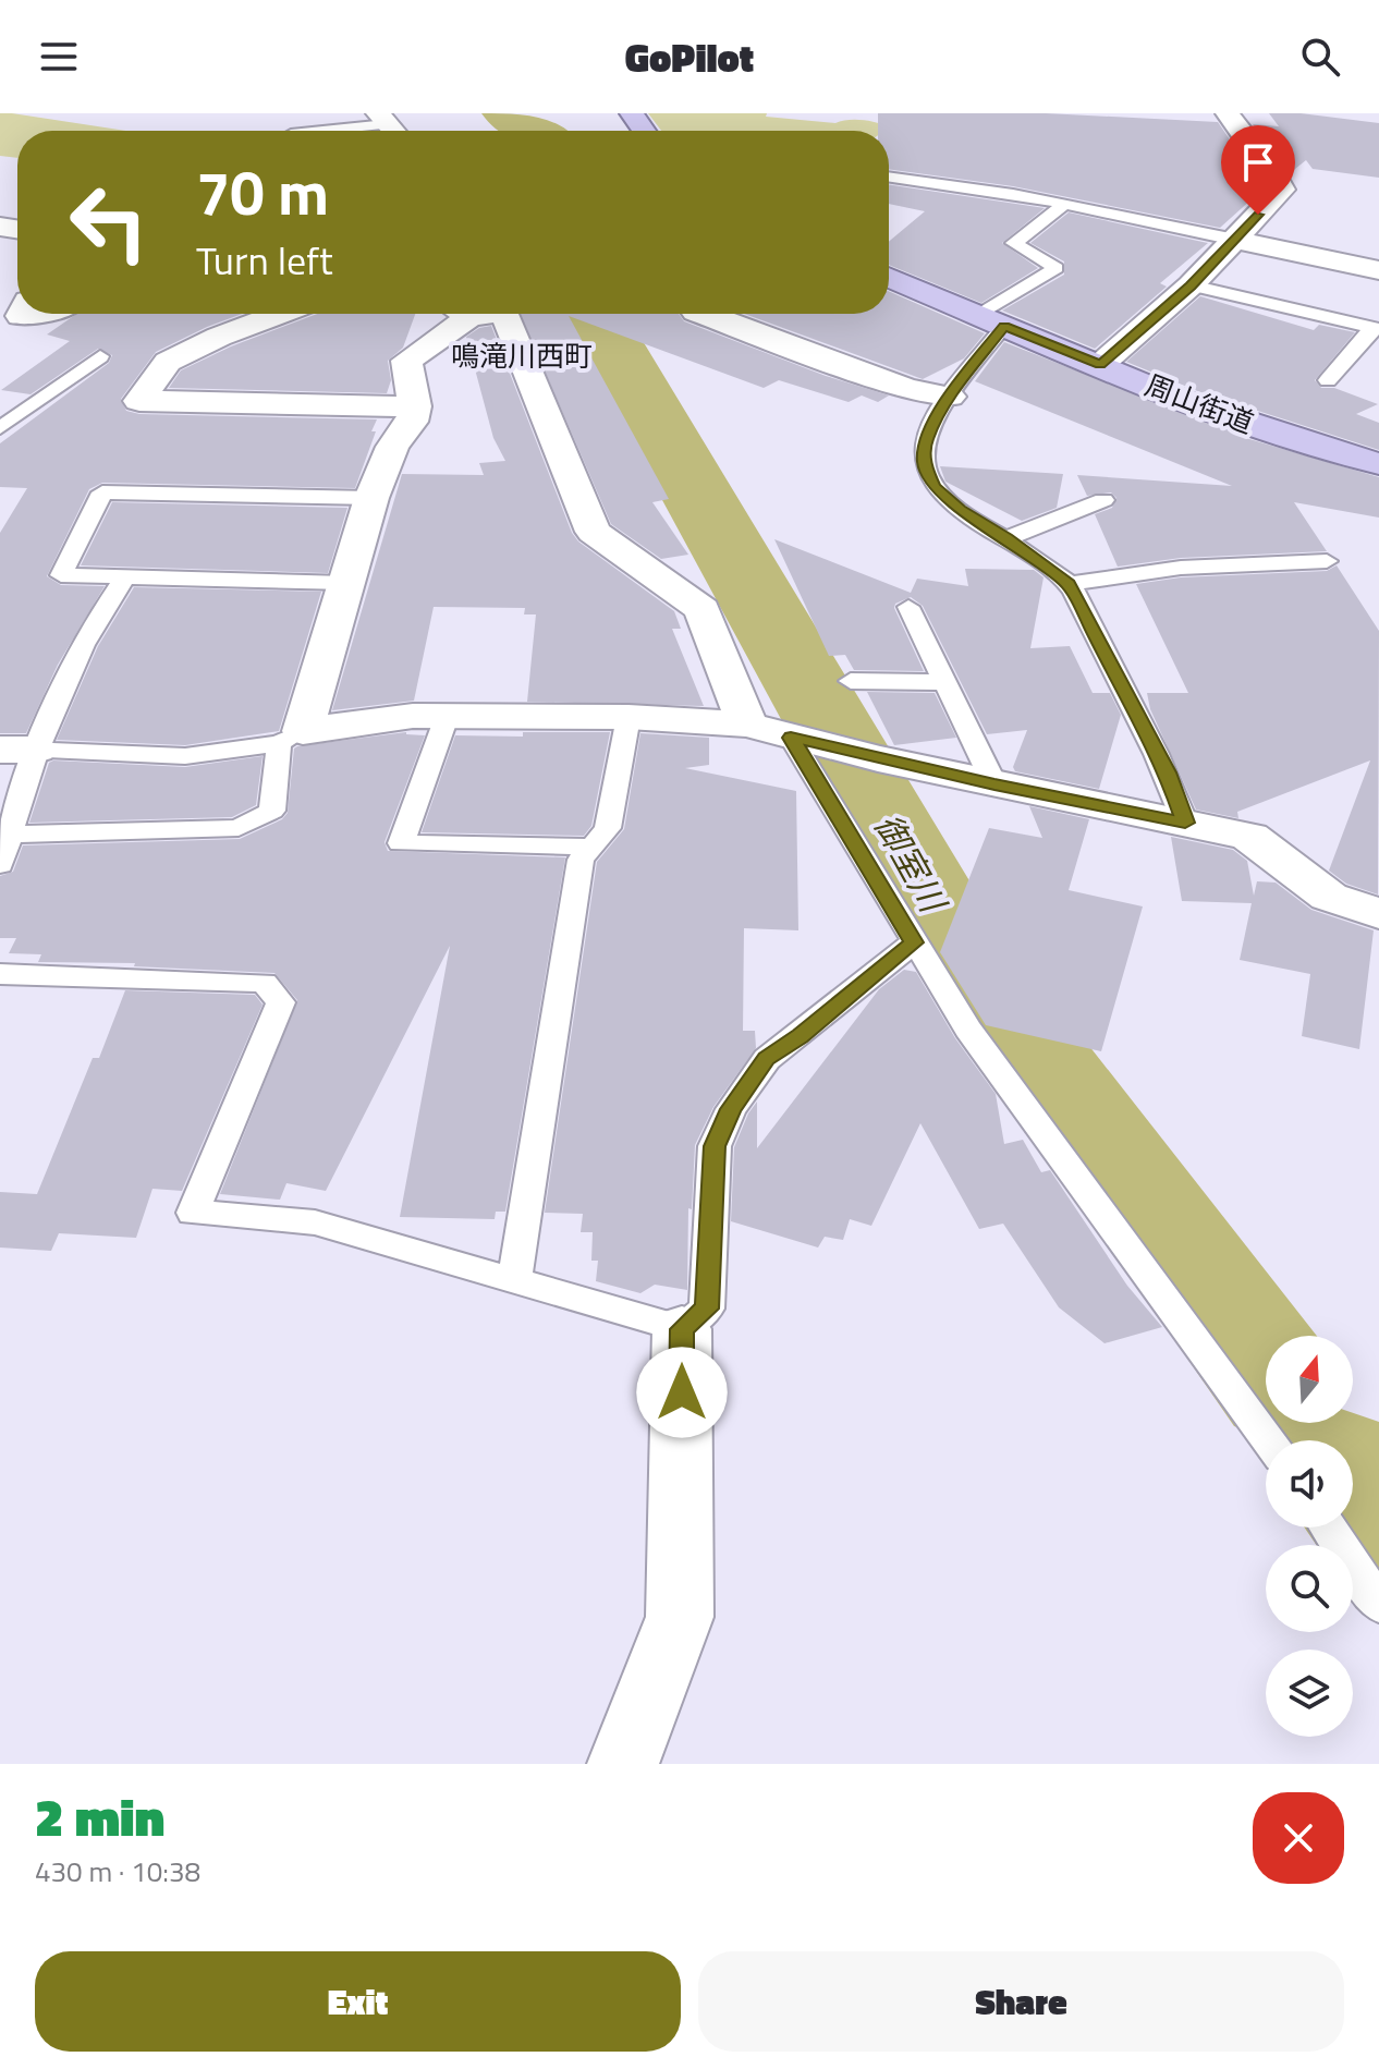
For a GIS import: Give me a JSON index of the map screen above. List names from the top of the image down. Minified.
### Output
{"streets":{"highway":["周山街道"]},"districts":["鳴滝川西町"],"water":["御室川"],"north":"top","page":{"header":"GoPilot","turn":["70 m","Turn left"],"heading":["2 min","430 m · 10:38"],"buttons":["Exit","Share"]}}
